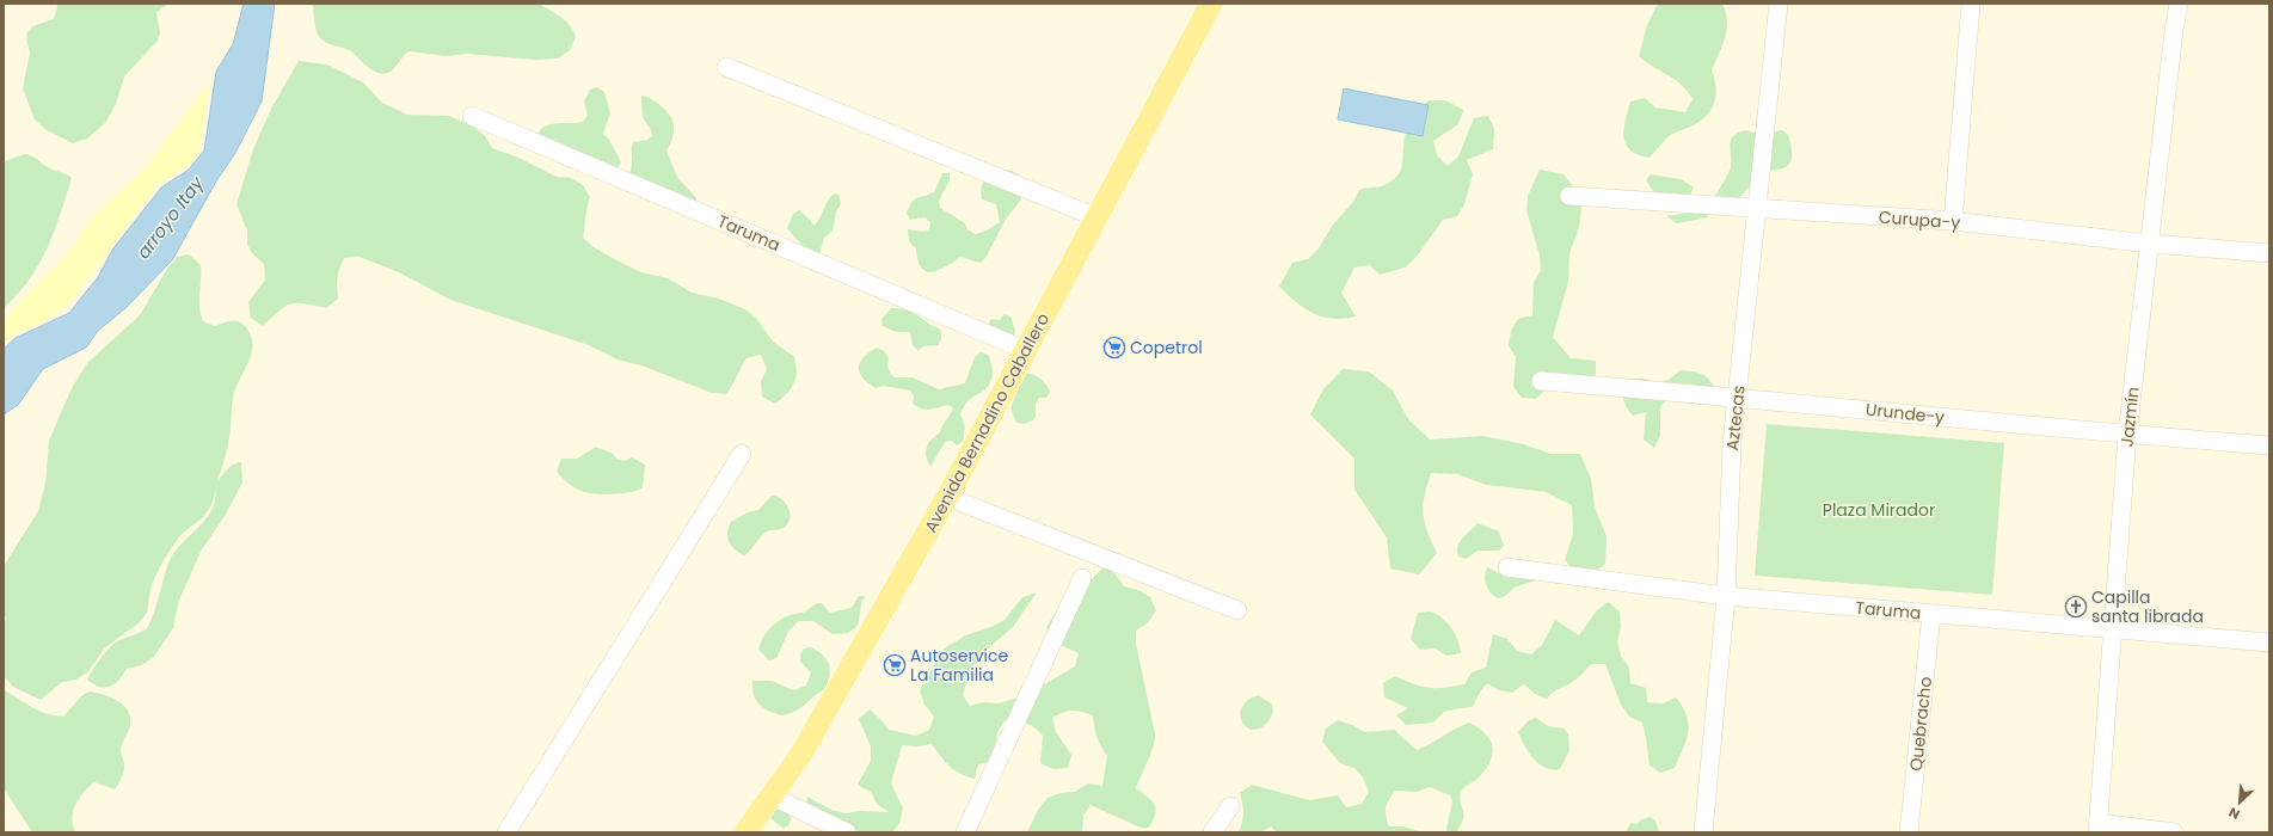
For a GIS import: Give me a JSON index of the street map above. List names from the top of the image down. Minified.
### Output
{"streets":{"main road":["Avenida Bernadino Caballero"],"street":["Curupa-y","Taruma","Urunde-y","Jazmín","Aztecas","Quebracho"]},"crossings":[["Curupa-y","Jazmín"],["Curupa-y","Aztecas"],["Taruma","Jazmín"],["Taruma","Aztecas"],["Taruma","Avenida Bernadino Caballero"],["Taruma","Quebracho"],["Urunde-y","Jazmín"],["Urunde-y","Aztecas"]],"water":["arroyo Itay"],"parks":["Plaza Mirador"],"places":{"supermarket":["Copetrol","Autoservice La Familia"],"church":["Capilla santa librada"]},"north":"bottom left"}
